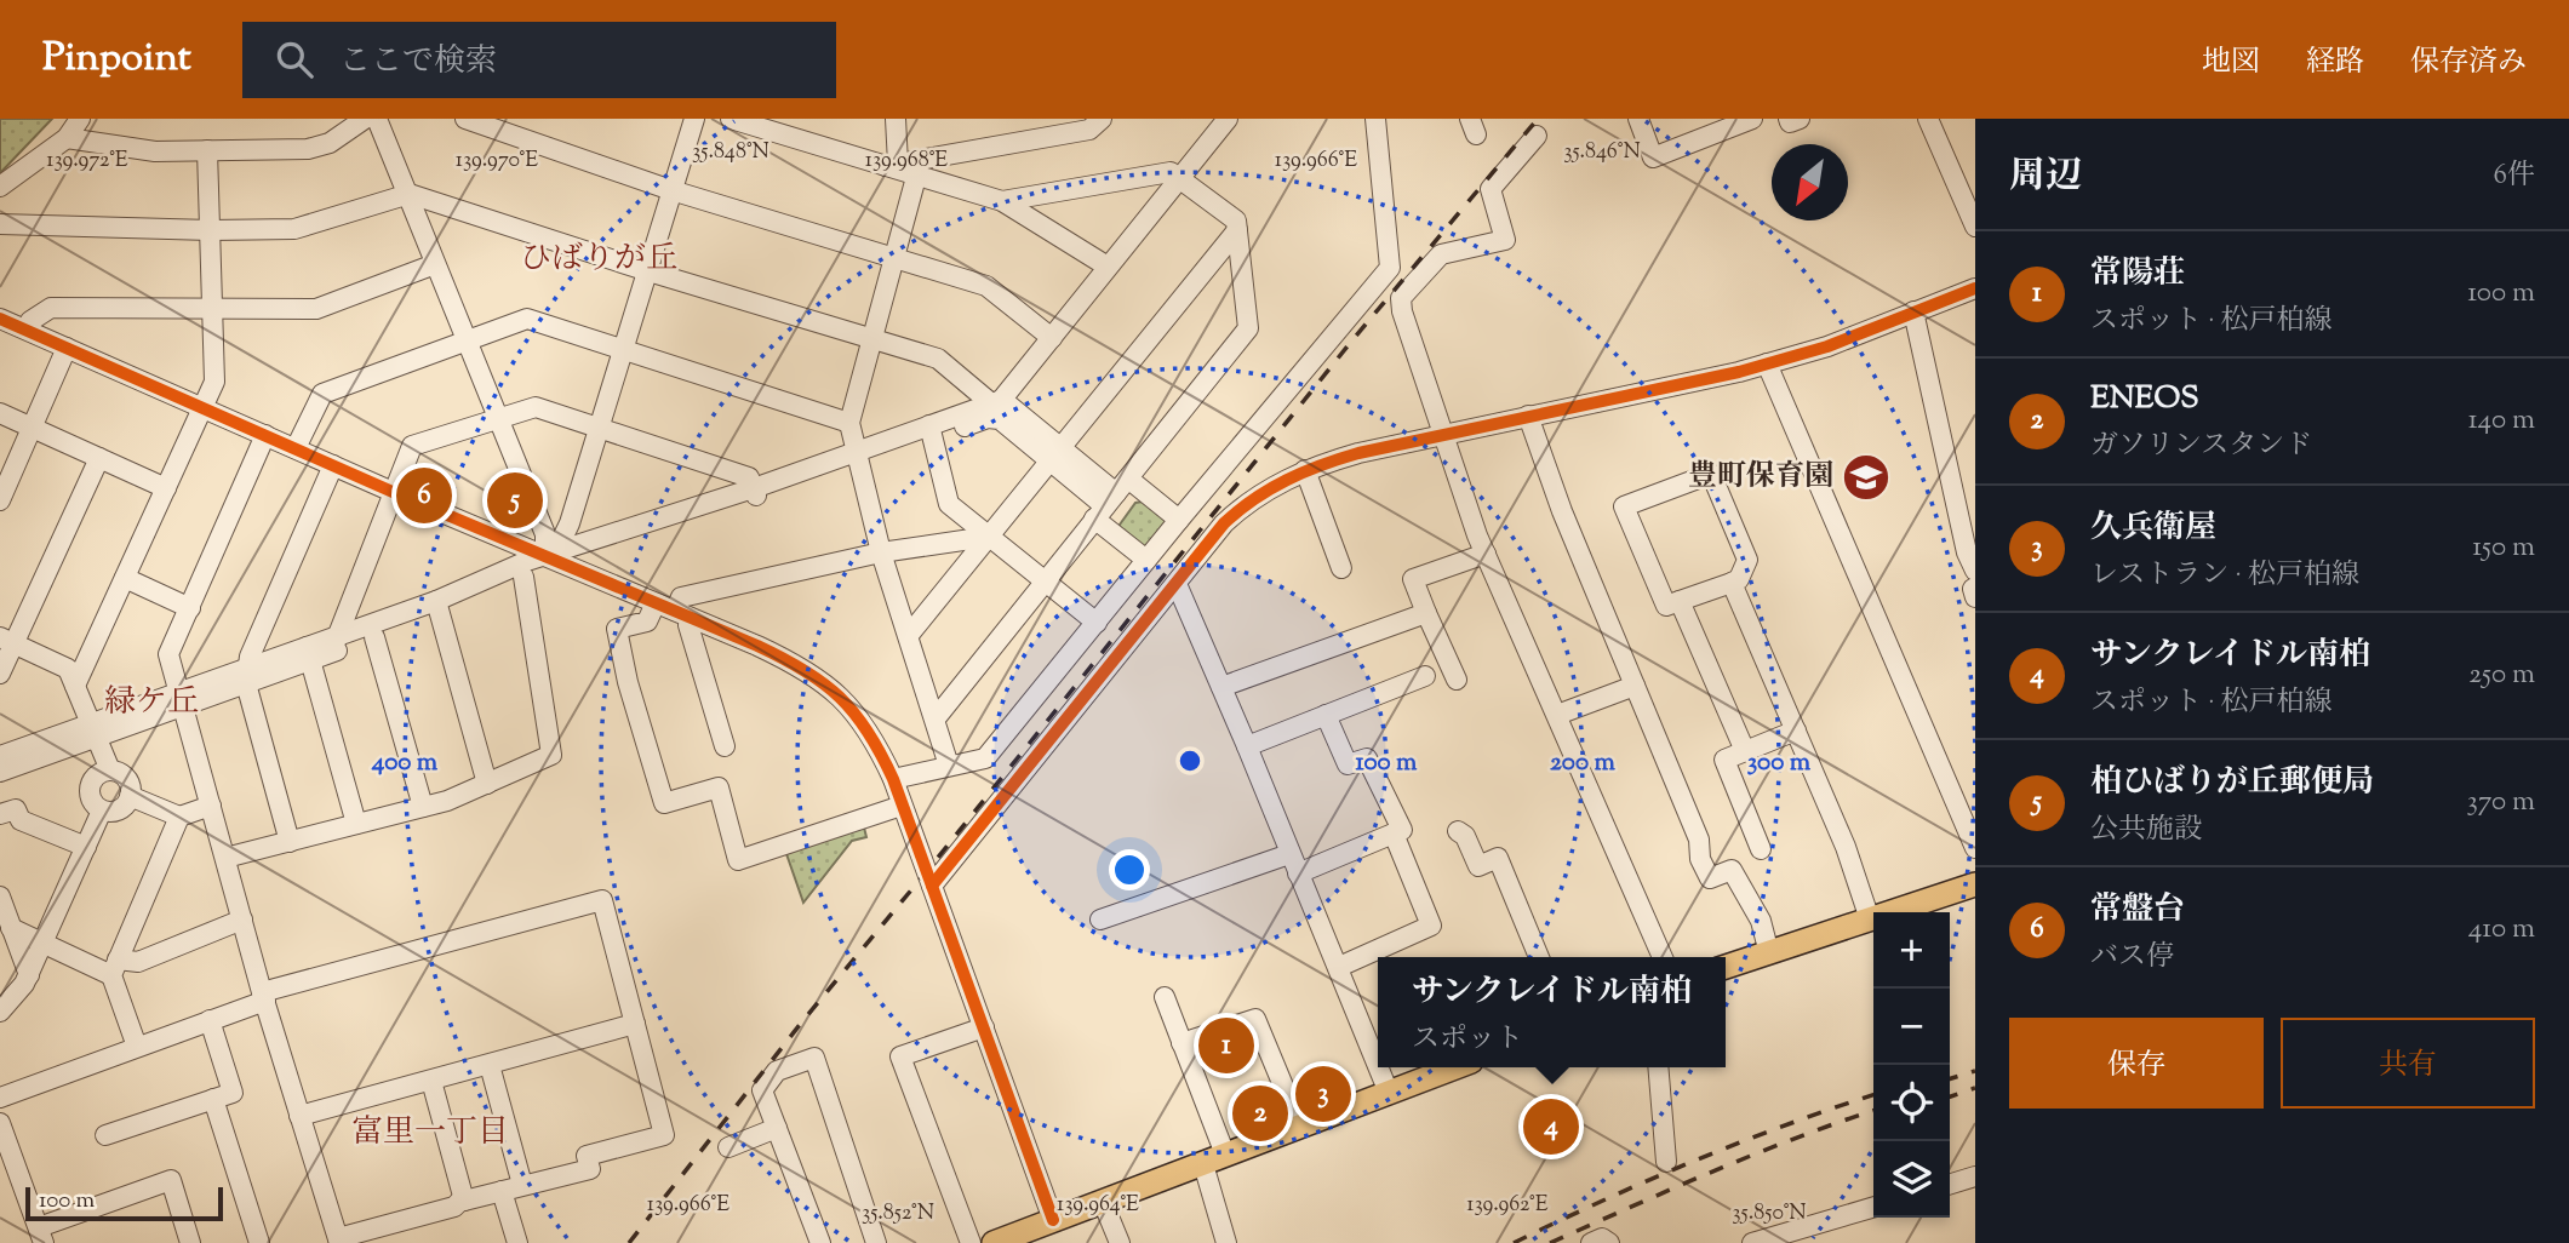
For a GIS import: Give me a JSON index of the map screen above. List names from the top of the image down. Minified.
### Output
{"districts":["ひばりが丘","緑ケ丘","富里一丁目"],"places":{"school or university":["豊町保育園"]},"scale_bar":"100 m","north":"bottom left","page":{"header":"Pinpoint","search":"ここで検索","nav":["地図","経路","保存済み"],"heading":["周辺","6件"],"list":[{"mark":"1","name":"常陽荘","note":"スポット · 松戸柏線","value":"100 m"},{"mark":"2","name":"ENEOS","note":"ガソリンスタンド","value":"140 m"},{"mark":"3","name":"久兵衛屋","note":"レストラン · 松戸柏線","value":"150 m"},{"mark":"4","name":"サンクレイドル南柏","note":"スポット · 松戸柏線","value":"250 m"},{"mark":"5","name":"柏ひばりが丘郵便局","note":"公共施設","value":"370 m"},{"mark":"6","name":"常盤台","note":"バス停","value":"410 m"}],"pins":["6","5","1","3","2","4"],"map_buttons":["+","−"],"popup":["サンクレイドル南柏","スポット"],"buttons":["保存","共有"],"scale":"100 m"},"coordinates":["35.848°N","35.846°N","139.972°E","139.970°E","139.968°E","139.966°E","139.964°E","139.962°E","35.852°N","35.850°N"],"rings":["100 m","200 m","300 m","400 m"]}
